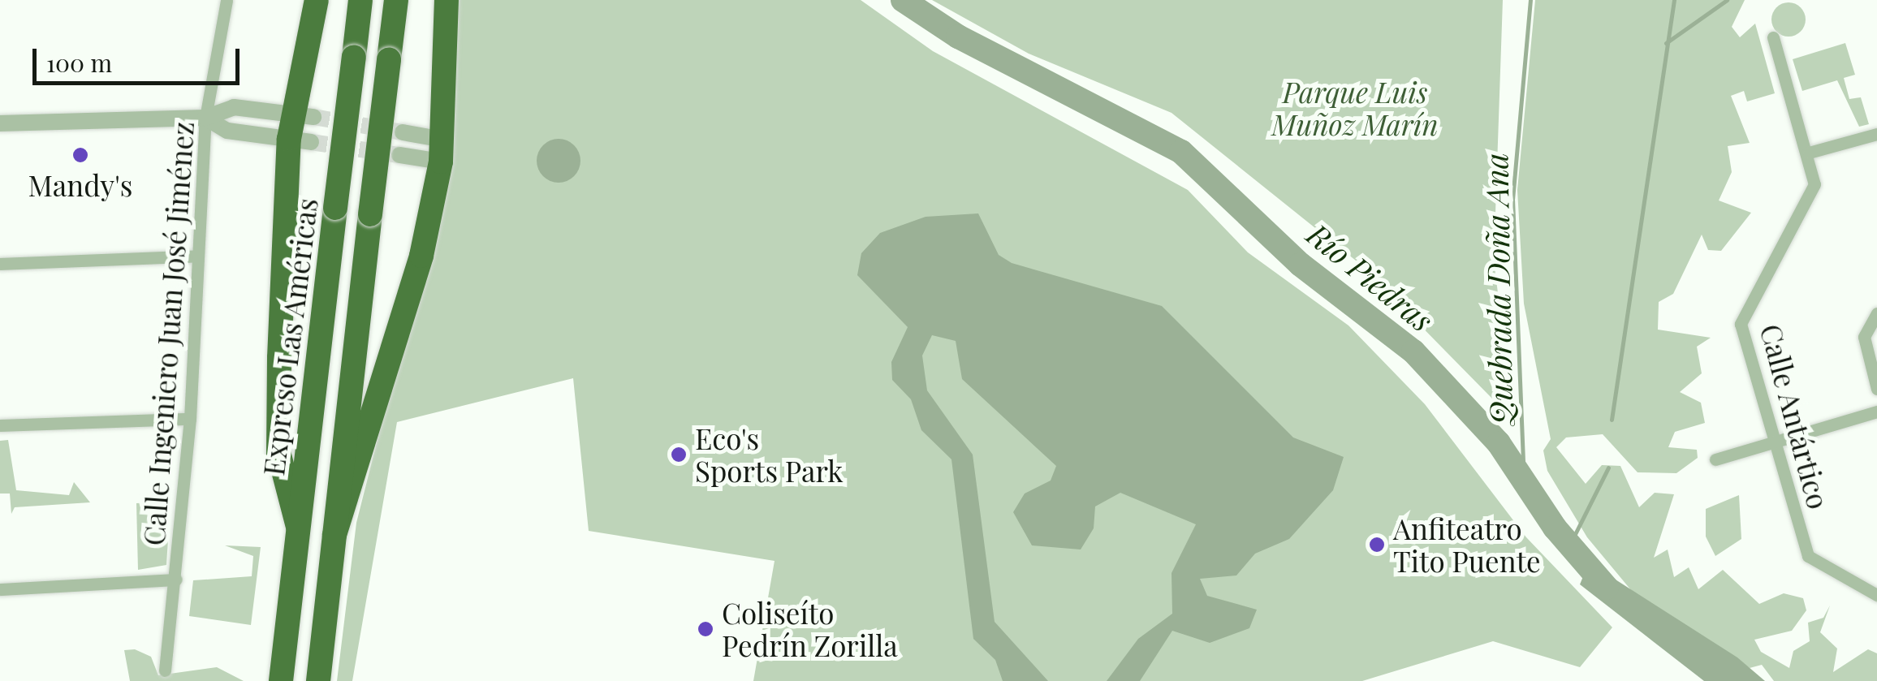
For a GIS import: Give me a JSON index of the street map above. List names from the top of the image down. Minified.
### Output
{"streets":{"highway":["Expreso Las Américas"],"street":["Calle Ingeniero Juan José Jiménez","Calle Antártico"]},"water":["Río Piedras","Quebrada Doña Ana"],"parks":["Parque Luis Muñoz Marín"],"places":["Mandy's","Eco's Sports Park","Anfiteatro Tito Puente","Coliseíto Pedrín Zorilla"],"scale_bar":"100 m"}
